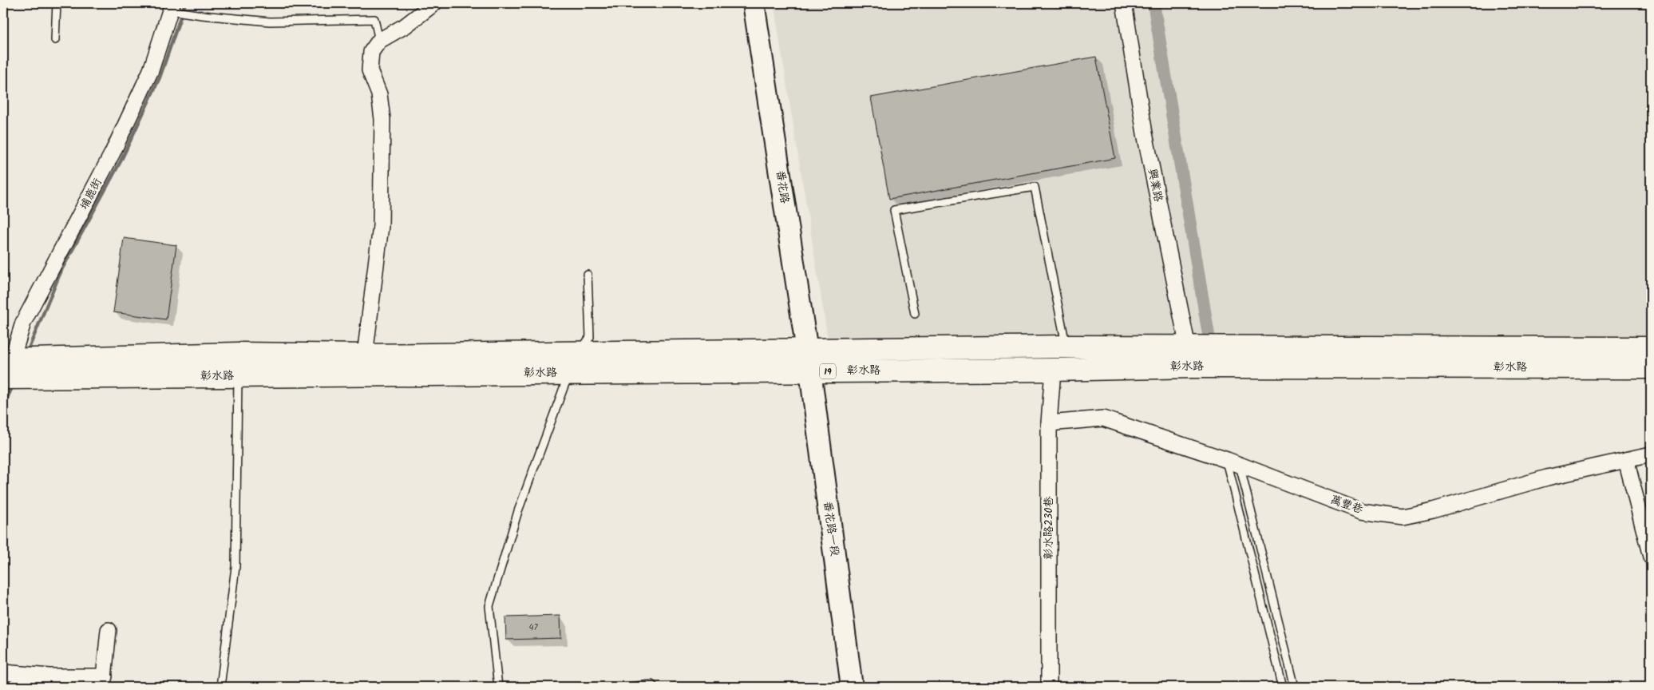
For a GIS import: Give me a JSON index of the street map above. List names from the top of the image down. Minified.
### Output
{"streets":{"main road":["番花路","彰水路","19","番花路一段"],"street":["興業路","埔鹿街","萬豐巷","彰水路230巷"]},"crossings":[["興業路","彰水路"],["番花路","彰水路"],["番花路","番花路一段"],["埔鹿街","彰水路"],["彰水路","彰水路230巷"],["彰水路","番花路一段"],["萬豐巷","彰水路230巷"]],"house_numbers":["47"]}
